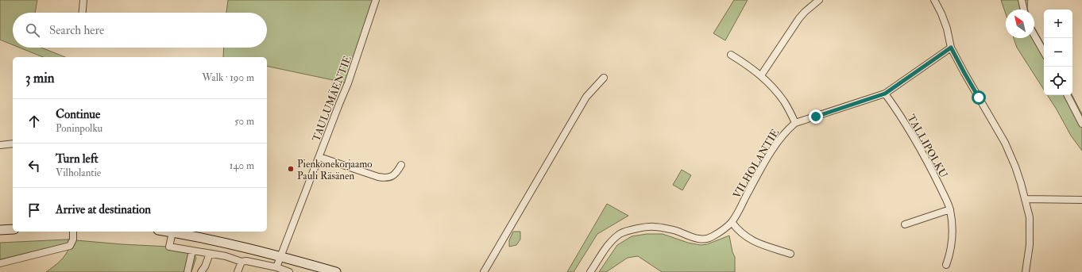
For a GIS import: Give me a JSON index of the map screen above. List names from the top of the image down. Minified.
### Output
{"streets":{"street":["TAULUMÄENTIE","TALLIPOLKU","VILHOLANTIE"]},"crossings":[["TALLIPOLKU","VILHOLANTIE"]],"places":["Pienkonekorjaamo Pauli Räsänen"],"north":"top left","page":{"map_buttons":["+","−"],"search":"Search here","heading":["3 min","Walk · 190 m"],"list":[["Continue","Poninpolku","50 m"],["Turn left","Vilholantie","140 m"],"Arrive at destination"]}}
